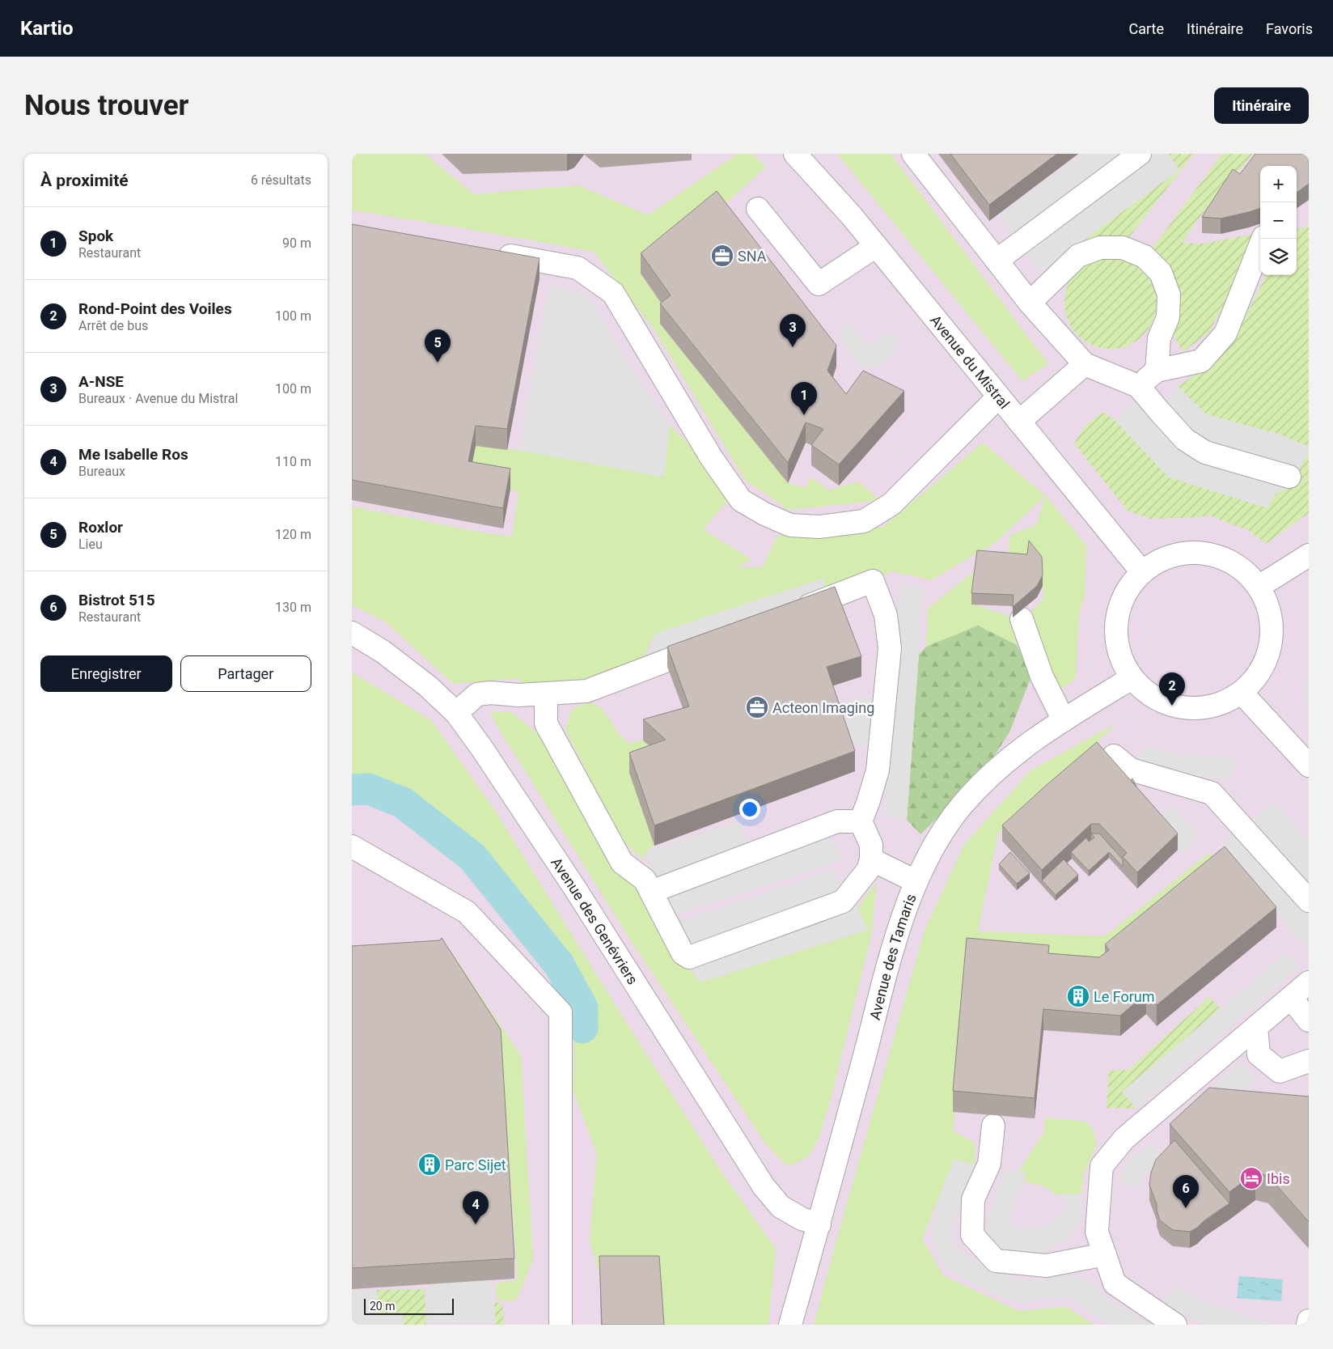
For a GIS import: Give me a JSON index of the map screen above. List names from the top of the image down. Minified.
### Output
{"streets":{"street":["Avenue du Mistral","Avenue des Genévriers","Avenue des Tamaris"]},"crossings":[["Avenue des Genévriers","Avenue des Tamaris"]],"places":{"office":["SNA","Acteon Imaging"],"building":["Le Forum","Parc Sijet"],"hotel":["Ibis"]},"scale_bar":"20 m","page":{"header":"Kartio","nav":["Carte","Itinéraire","Favoris"],"buttons":["Itinéraire",["Enregistrer","Partager"]],"title":"Nous trouver","heading":["À proximité","6 résultats"],"map_buttons":["+","−"],"list":[{"mark":"1","name":"Spok","note":"Restaurant","value":"90 m"},{"mark":"2","name":"Rond-Point des Voiles","note":"Arrêt de bus","value":"100 m"},{"mark":"3","name":"A-NSE","note":"Bureaux · Avenue du Mistral","value":"100 m"},{"mark":"4","name":"Me Isabelle Ros","note":"Bureaux","value":"110 m"},{"mark":"5","name":"Roxlor","note":"Lieu","value":"120 m"},{"mark":"6","name":"Bistrot 515","note":"Restaurant","value":"130 m"}],"pins":["3","5","1","2","6","4"],"scale":"20 m"}}
